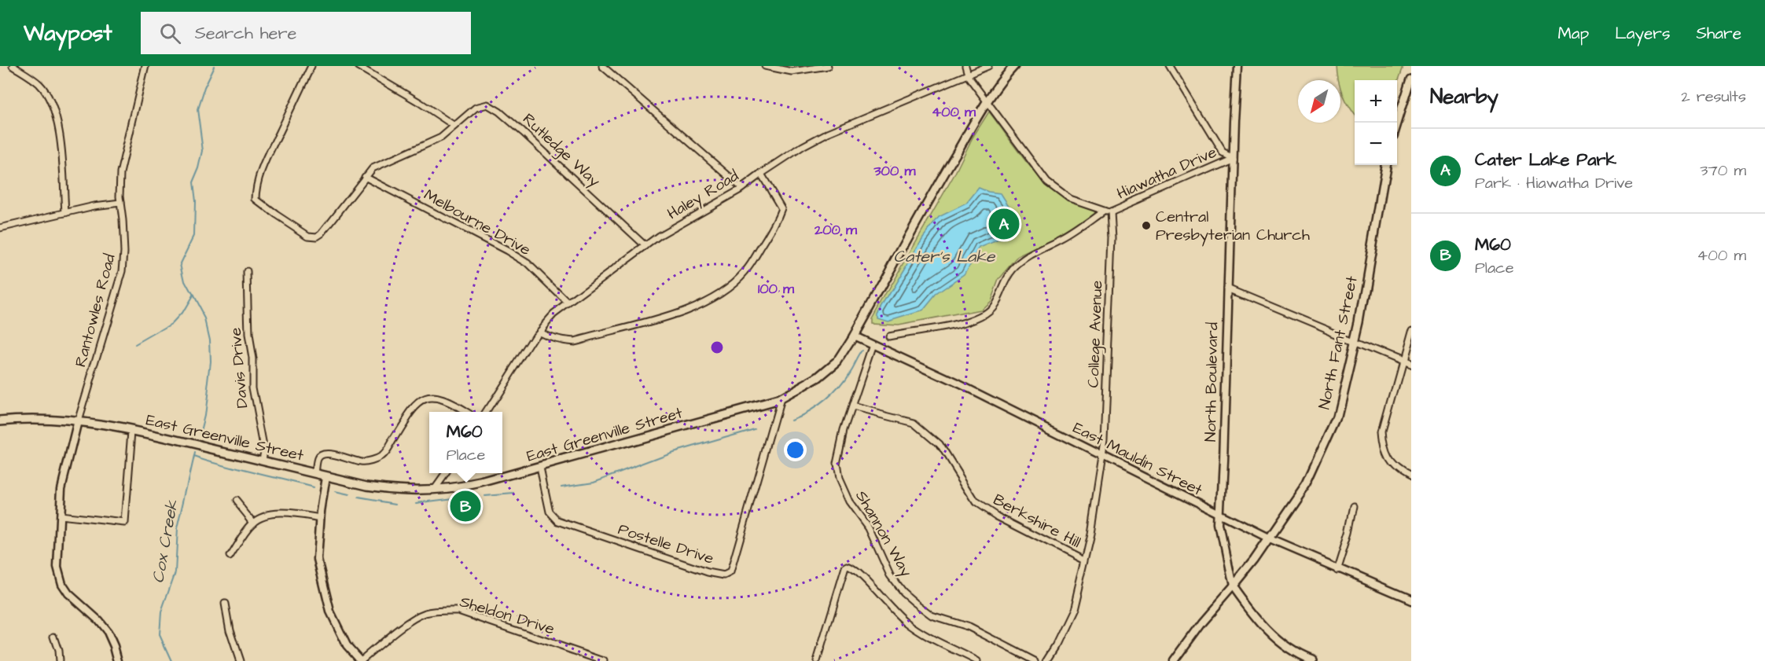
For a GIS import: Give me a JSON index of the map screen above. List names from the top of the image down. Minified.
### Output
{"streets":{"main road":["North Fant Street","North Boulevard","East Greenville Street"],"street":["Rutledge Way","Hiawatha Drive","Haley Road","Melbourne Drive","Rantowles Road","College Avenue","Davis Drive","East Mauldin Street","Berkshire Hill","Shannon Way","Postelle Drive","Sheldon Drive"]},"crossings":[["Rutledge Way","Haley Road"],["Rutledge Way","Melbourne Drive"],["Hiawatha Drive","College Avenue"],["Hiawatha Drive","North Boulevard"],["Haley Road","Melbourne Drive"],["Rantowles Road","East Greenville Street"],["College Avenue","East Mauldin Street"],["College Avenue","Berkshire Hill"],["North Fant Street","North Boulevard"],["North Fant Street","East Mauldin Street"],["Davis Drive","East Greenville Street"],["North Boulevard","East Mauldin Street"],["East Greenville Street","East Mauldin Street"],["East Greenville Street","Postelle Drive"],["East Mauldin Street","Shannon Way"],["Berkshire Hill","Shannon Way"]],"water":["Cater’s Lake","Cox Creek"],"places":["Central Presbyterian Church"],"north":"bottom left","page":{"header":"Waypost","search":"Search here","nav":["Map","Layers","Share"],"heading":["Nearby","2 results"],"map_buttons":["+","−"],"list":[{"mark":"A","name":"Cater Lake Park","note":"Park · Hiawatha Drive","value":"370 m"},{"mark":"B","name":"M60","note":"Place","value":"400 m"}],"pins":["A","B"],"popup":["M60","Place"]},"rings":["400 m","300 m","200 m","100 m"]}
